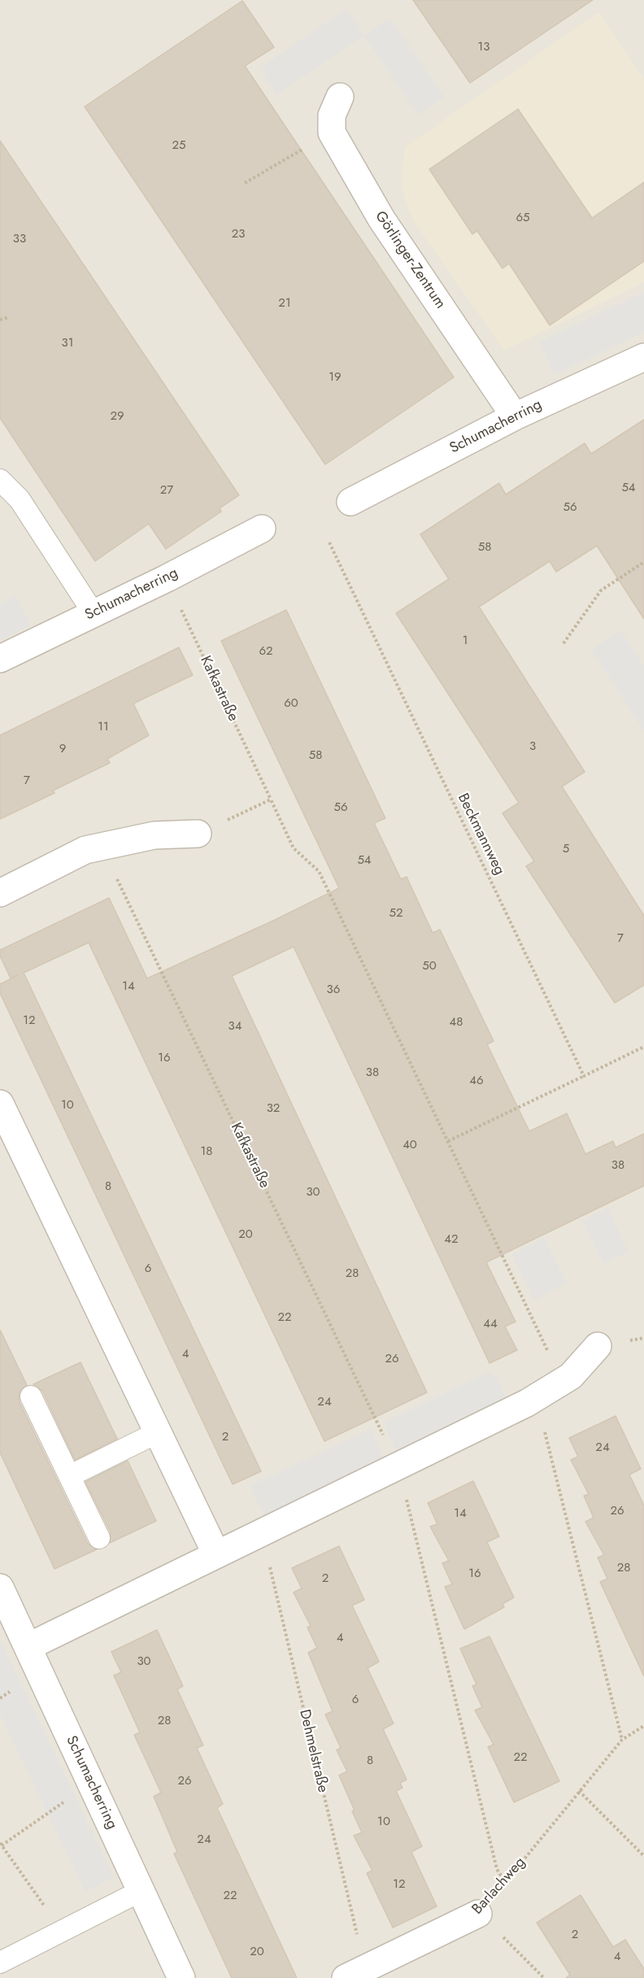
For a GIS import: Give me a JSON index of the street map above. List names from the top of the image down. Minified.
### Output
{"streets":{"street":["Görlinger-Zentrum","Schumacherring","Barlachweg"],"path":["Kafkastraße","Beckmannweg","Dehmelstraße"]},"crossings":[["Görlinger-Zentrum","Schumacherring"],["Schumacherring","Kafkastraße"],["Dehmelstraße","Barlachweg"]],"house_numbers":["13","25","65","23","33","21","31","19","29","54","27","56","58","1","62","60","11","3","9","58","7","56","5","54","52","7","50","14","36","12","48","34","16","38","46","10","32","40","18","38","8","30","20","42","6","28","22","44","4","26","24","2","24","26","14","28","16","2","4","30","6","28","22","8","26","10","24","12","22","2","20","4"]}
